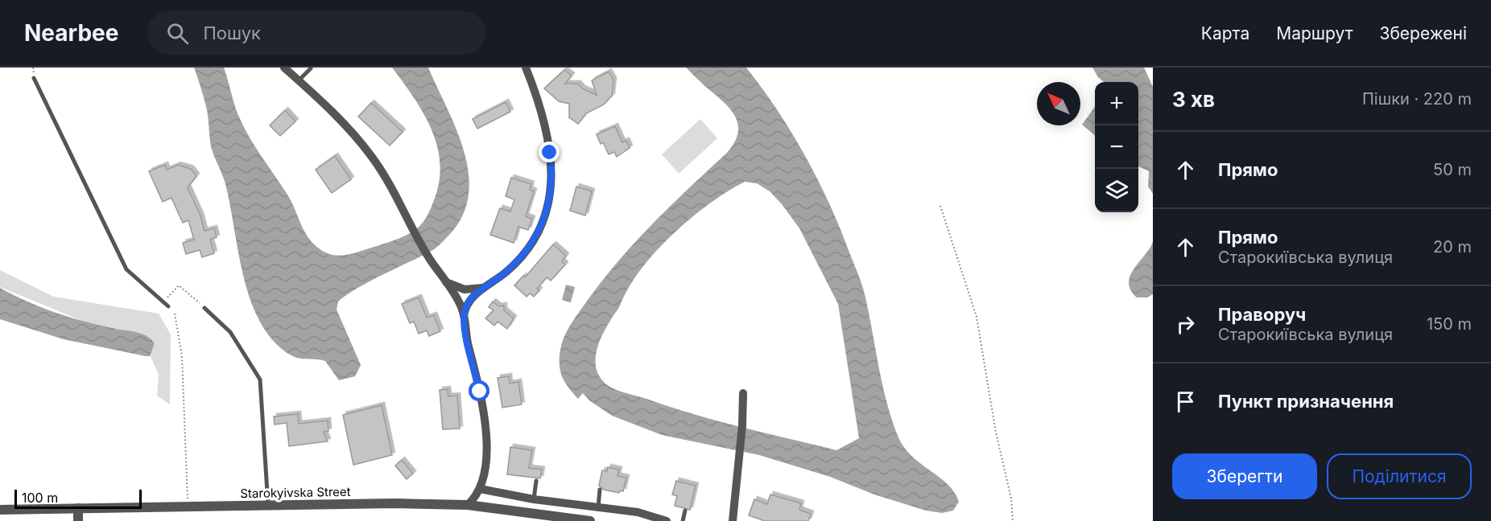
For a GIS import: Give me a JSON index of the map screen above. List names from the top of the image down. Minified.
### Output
{"streets":{"street":["Starokyivska Street"]},"scale_bar":"100 m","north":"top left","page":{"header":"Nearbee","search":"Пошук","nav":["Карта","Маршрут","Збережені"],"heading":["3 хв","Пішки · 220 m"],"map_buttons":["+","−"],"list":[["Прямо","50 m"],["Прямо","Старокиївська вулиця","20 m"],["Праворуч","Старокиївська вулиця","150 m"],"Пункт призначення"],"buttons":["Зберегти","Поділитися"],"scale":"100 m"}}
